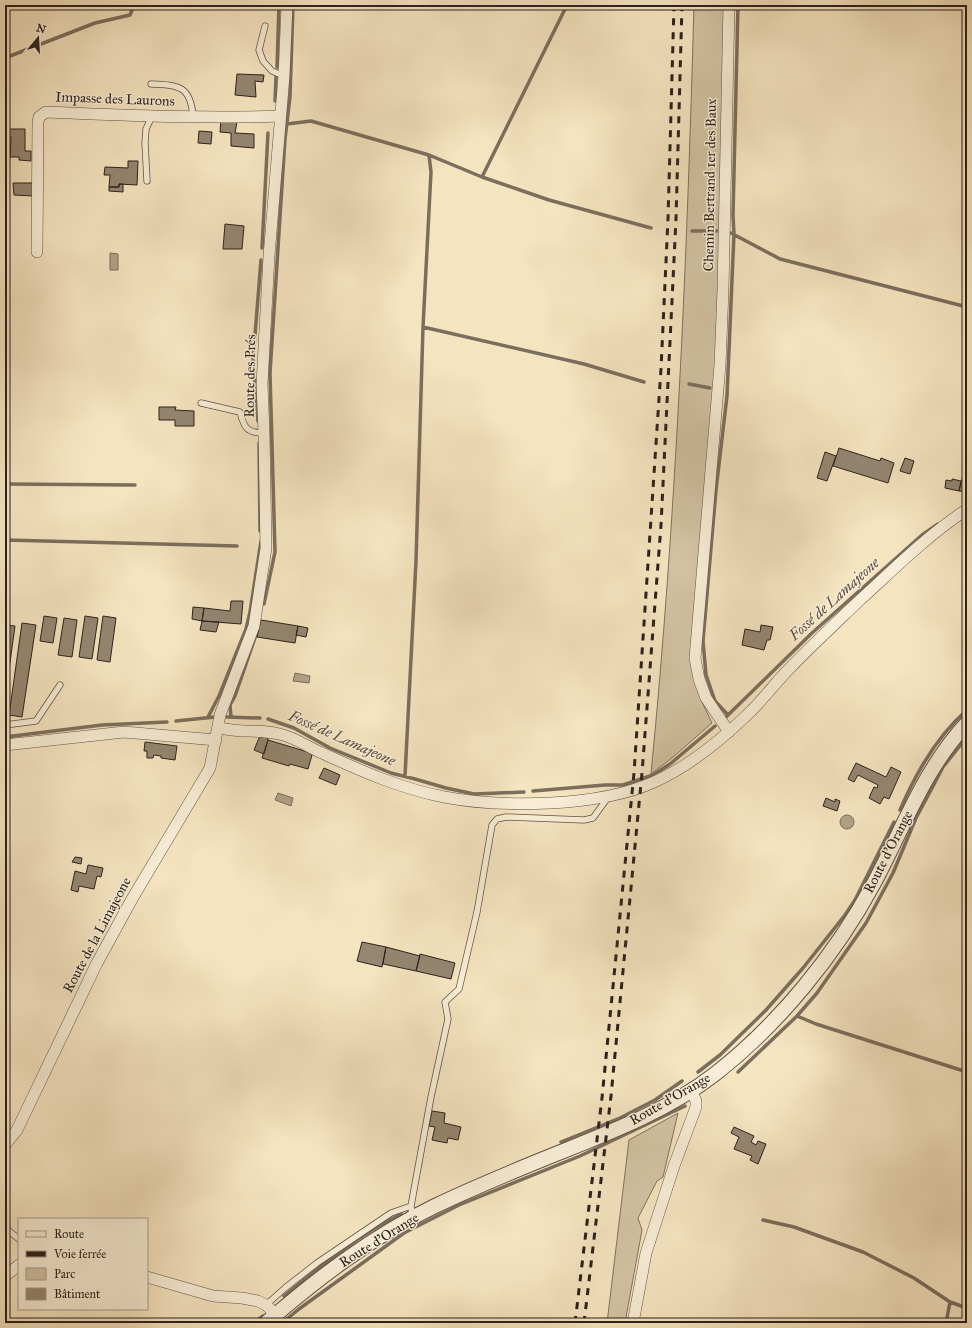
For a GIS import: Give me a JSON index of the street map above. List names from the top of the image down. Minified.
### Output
{"streets":{"street":["Impasse des Laurons","Chemin Bertrand 1er des Baux","Route des Prés","Route d'Orange","Route de la Limajeone"]},"crossings":[["Impasse des Laurons","Route des Prés"],["Route des Prés","Route de la Limajeone"]],"water":["Fossé de Lamajeone"],"legend":["Route","Voie ferrée","Parc","Bâtiment"],"north":"top"}
